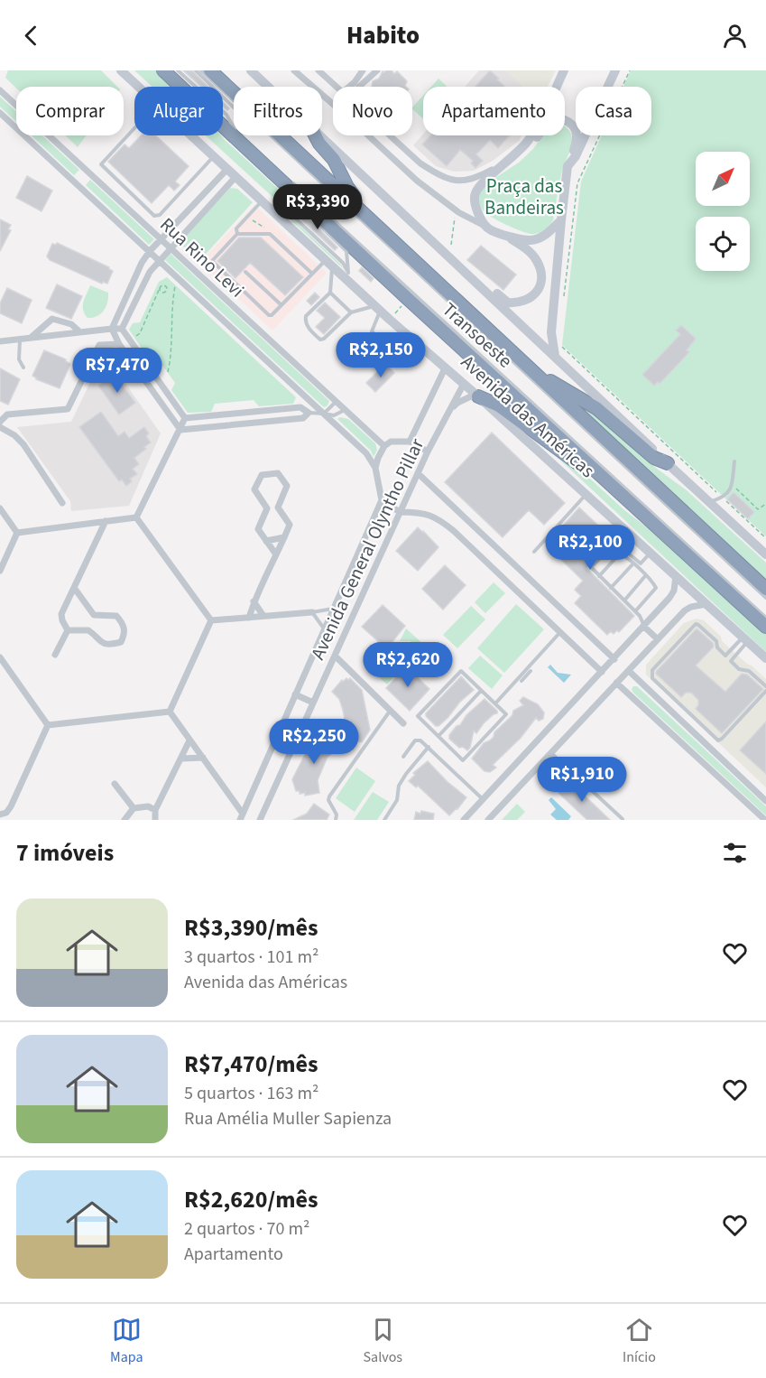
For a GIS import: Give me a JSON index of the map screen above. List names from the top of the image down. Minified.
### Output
{"streets":{"highway":["Avenida das Américas"],"street":["Rua Rino Levi","Avenida General Olyntho Pillar"],"lane":["Transoeste"]},"crossings":[["Rua Rino Levi","Avenida General Olyntho Pillar"],["Avenida das Américas","Avenida General Olyntho Pillar"]],"parks":["Praça das Bandeiras"],"north":"top right","page":{"header":"Habito","chip":["Comprar","Alugar","Filtros","Novo","Apartamento","Casa"],"price":["R$3,390","R$2,150","R$7,470","R$2,100","R$2,620","R$2,250","R$1,910"],"heading":"7 imóveis","list":[{"name":"R$3,390/mês","note":"3 quartos · 101 m² · Avenida das Américas"},{"name":"R$7,470/mês","note":"5 quartos · 163 m² · Rua Amélia Muller Sapienza"},{"name":"R$2,620/mês","note":"2 quartos · 70 m² · Apartamento"}],"tabs":["Mapa","Salvos","Início"]}}
